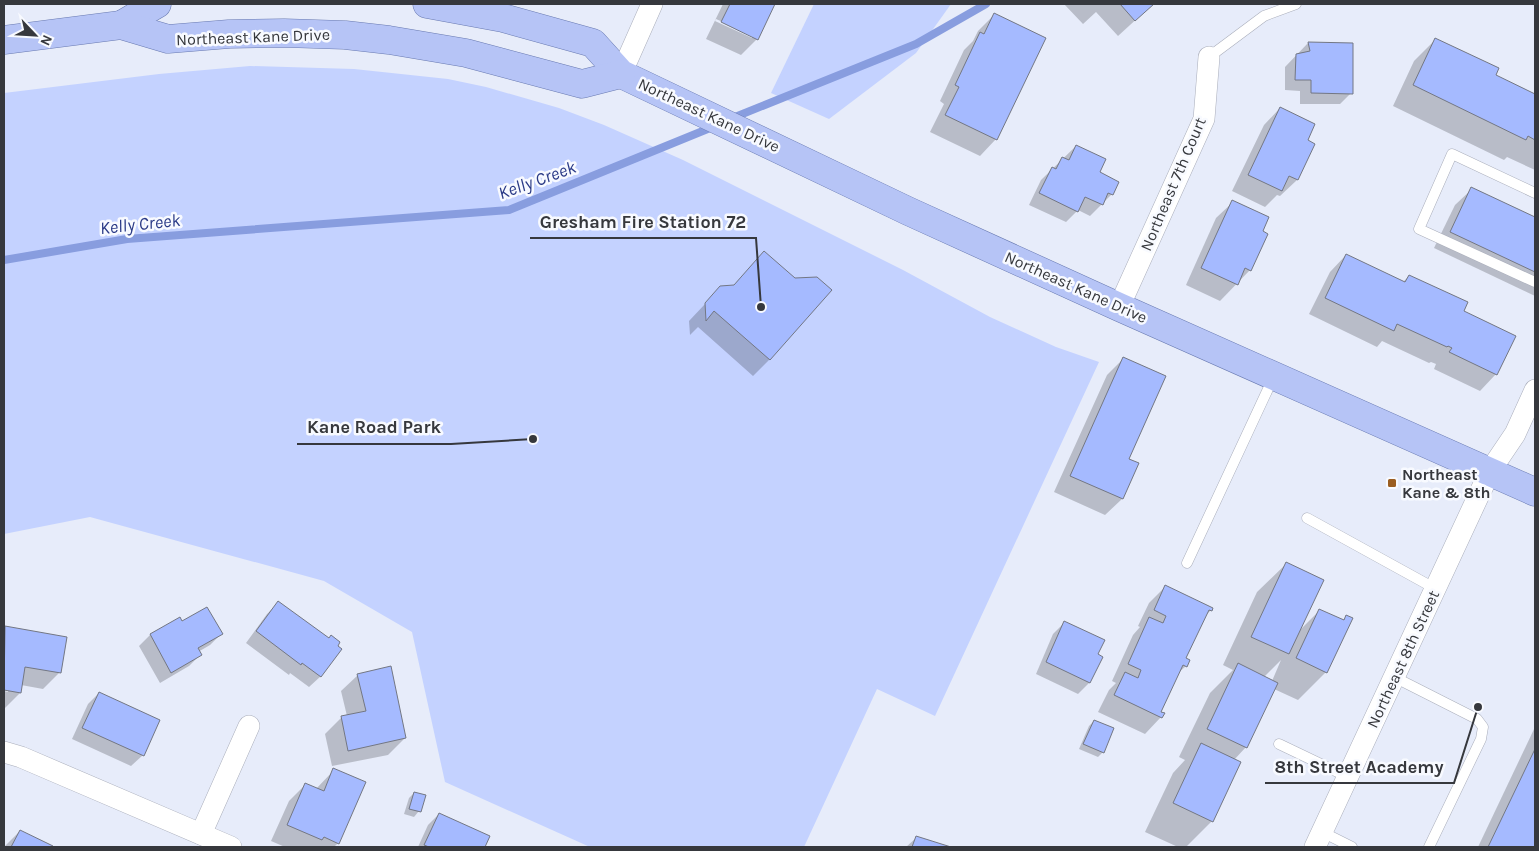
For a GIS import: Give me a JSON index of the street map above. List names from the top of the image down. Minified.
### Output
{"streets":{"main road":["Northeast Kane Drive"],"street":["Northeast 7th Court","Northeast 8th Street"]},"crossings":[["Northeast Kane Drive","Northeast 7th Court"],["Northeast Kane Drive","Northeast 8th Street"]],"water":["Kelly Creek"],"places":{"other":["Gresham Fire Station 72","Kane Road Park","8th Street Academy"],"transit":["Northeast Kane & 8th"]},"north":"bottom right"}
